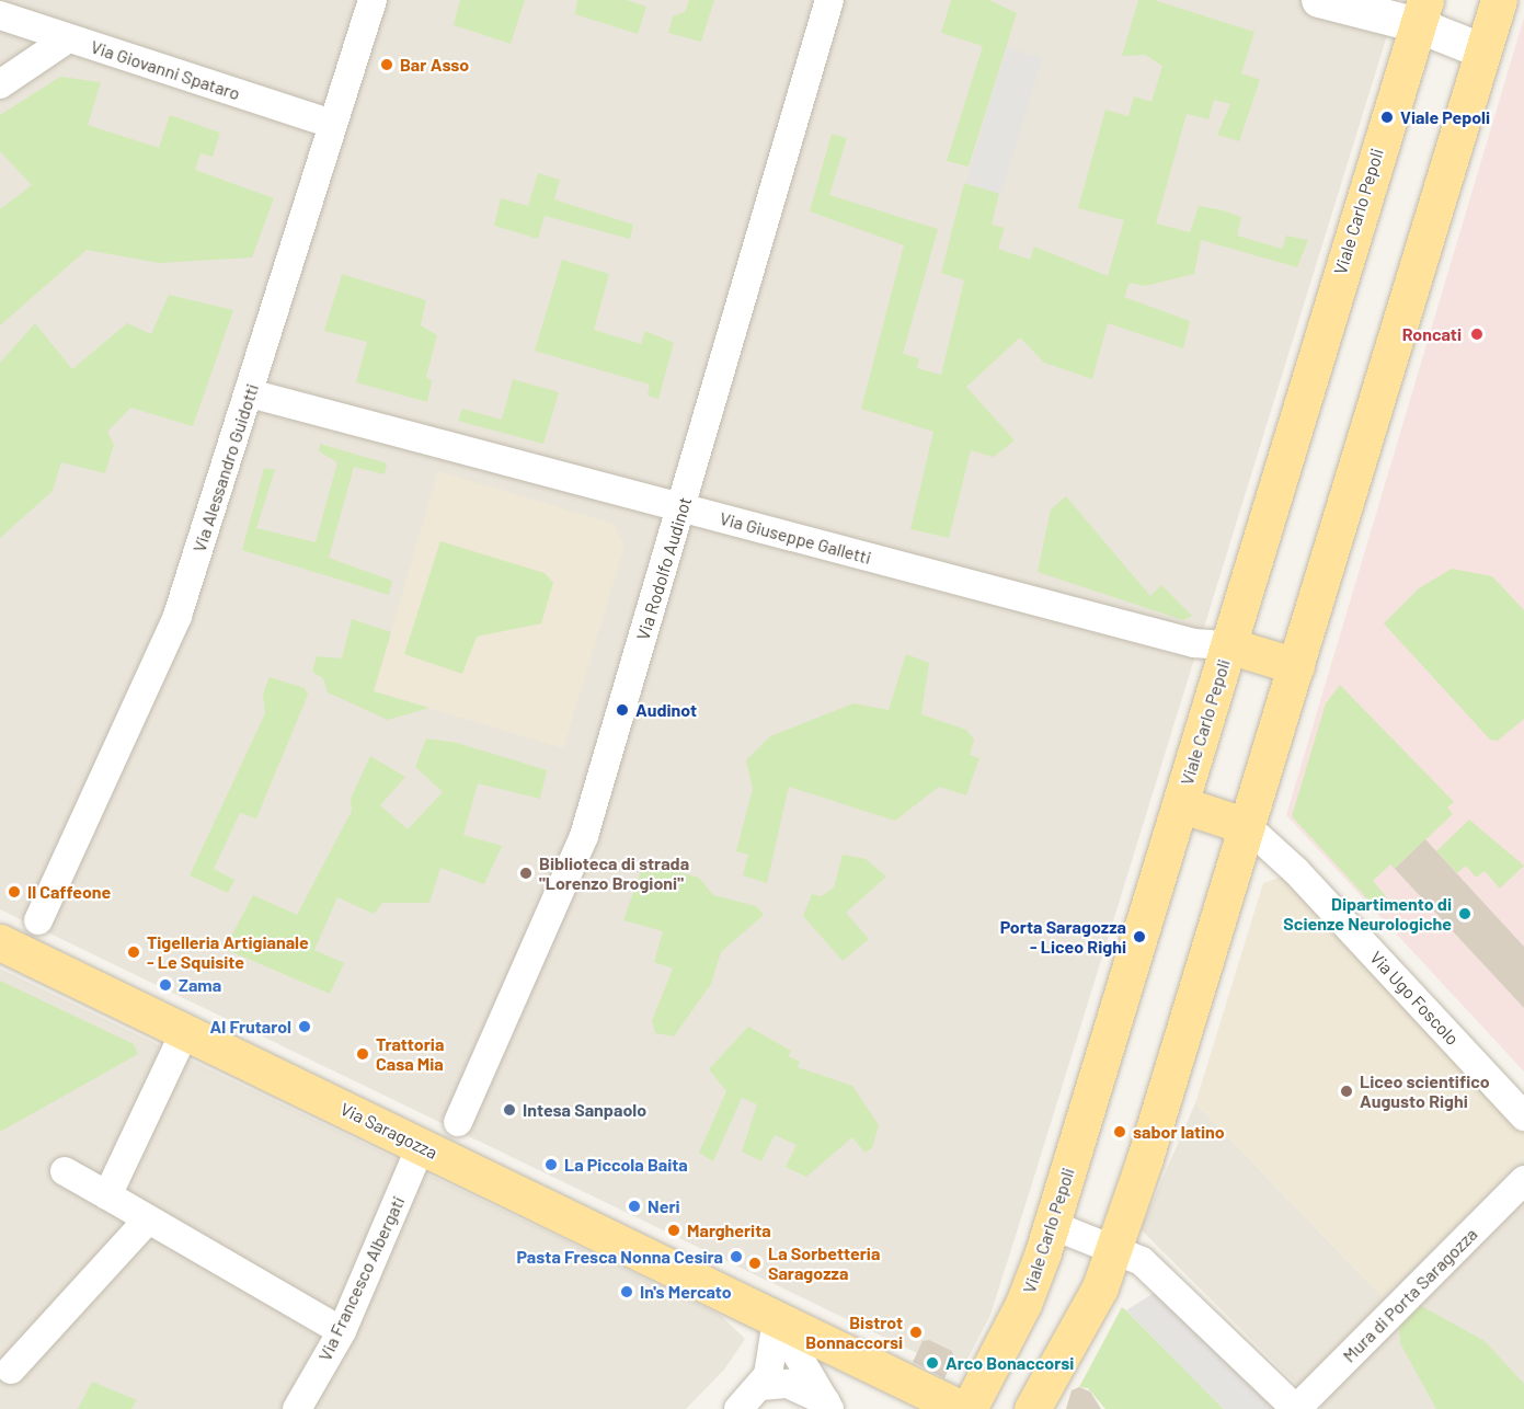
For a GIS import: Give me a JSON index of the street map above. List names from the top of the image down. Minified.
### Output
{"streets":{"main road":["Viale Carlo Pepoli","Via Saragozza"],"street":["Via Giovanni Spataro","Via Alessandro Guidotti","Via Giuseppe Galletti","Via Rodolfo Audinot","Via Ugo Foscolo","Via Francesco Albergati","Mura di Porta Saragozza"]},"crossings":[["Via Giovanni Spataro","Via Alessandro Guidotti"],["Viale Carlo Pepoli","Via Giuseppe Galletti"],["Via Alessandro Guidotti","Via Giuseppe Galletti"],["Via Alessandro Guidotti","Via Saragozza"],["Via Giuseppe Galletti","Via Rodolfo Audinot"],["Via Rodolfo Audinot","Via Saragozza"],["Via Rodolfo Audinot","Via Francesco Albergati"],["Via Saragozza","Via Francesco Albergati"]],"places":["Bar Asso","Viale Pepoli","Roncati","Audinot","Biblioteca di strada \"Lorenzo Brogioni\"","Il Caffeone","Dipartimento di Scienze Neurologiche","Porta Saragozza - Liceo Righi","Tigelleria Artigianale - Le Squisite","Zama","Al Frutarol","Trattoria Casa Mia","Liceo scientifico Augusto Righi","Intesa Sanpaolo","sabor latino","La Piccola Baita","Neri","Margherita","Pasta Fresca Nonna Cesira","La Sorbetteria Saragozza","In's Mercato","Bistrot Bonnaccorsi","Arco Bonaccorsi"]}
